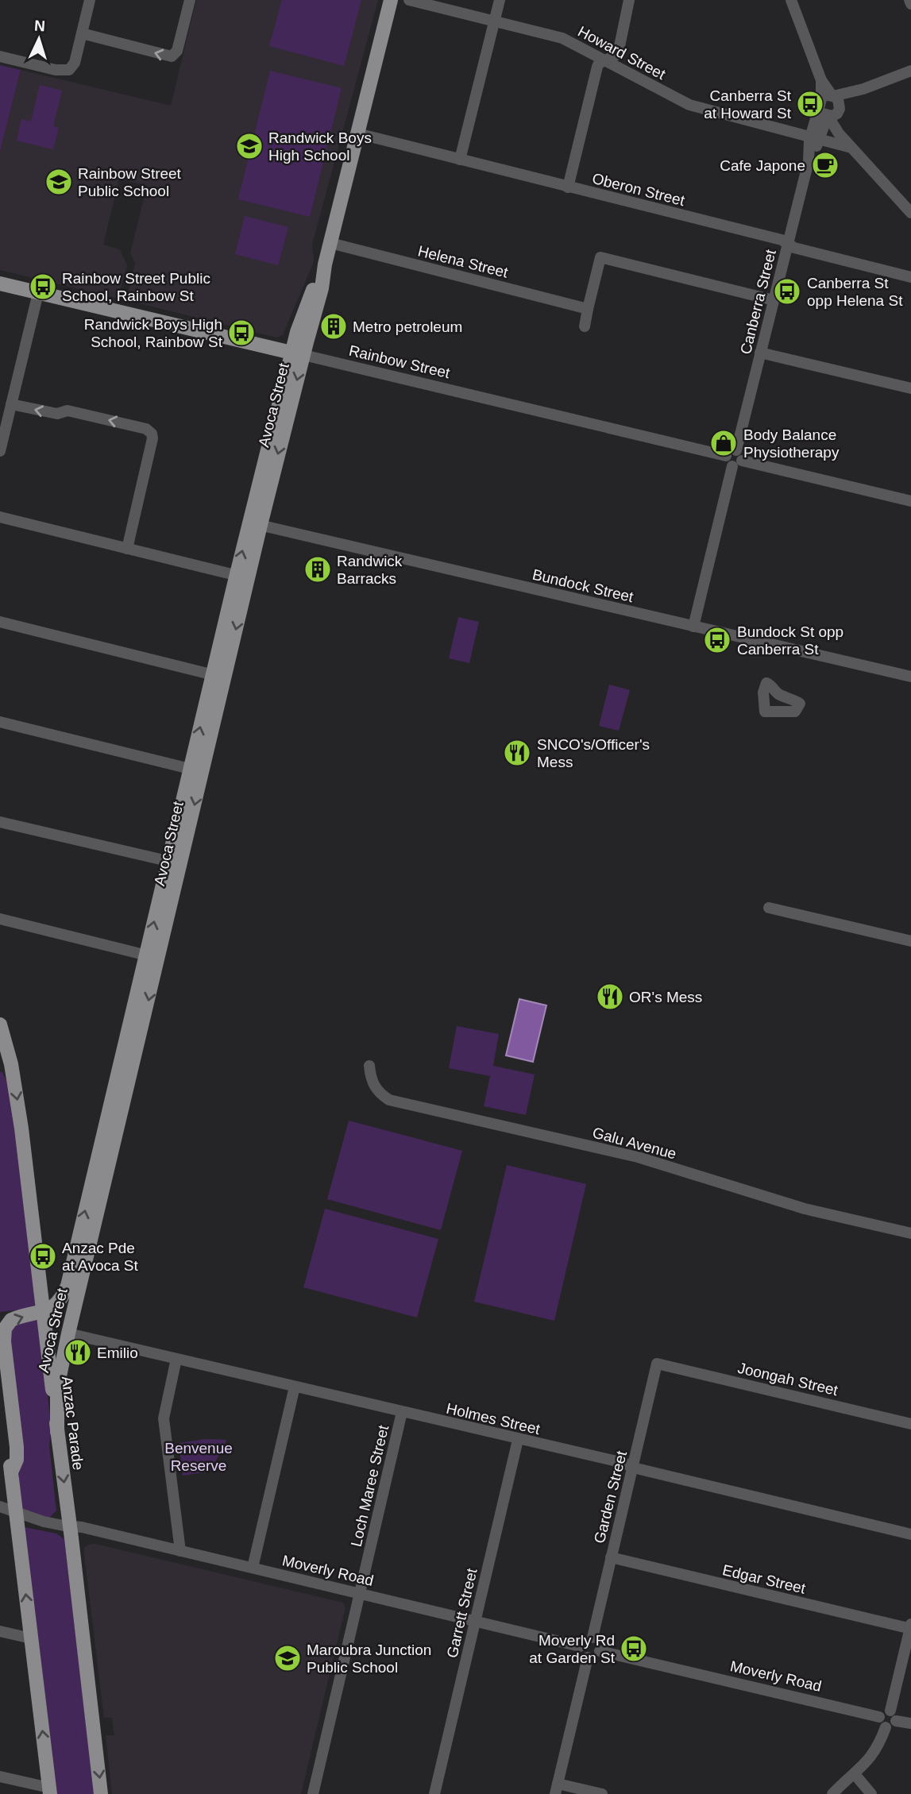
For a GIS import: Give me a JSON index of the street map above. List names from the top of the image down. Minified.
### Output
{"streets":{"main road":["Rainbow Street","Avoca Street","Anzac Parade"],"street":["Howard Street","Oberon Street","Helena Street","Canberra Street","Bundock Street","Galu Avenue","Joongah Street","Holmes Street","Loch Maree Street","Garden Street","Moverly Road","Edgar Street","Garrett Street"]},"crossings":[["Howard Street","Canberra Street"],["Oberon Street","Canberra Street"],["Oberon Street","Avoca Street"],["Helena Street","Avoca Street"],["Canberra Street","Rainbow Street"],["Canberra Street","Bundock Street"],["Rainbow Street","Avoca Street"],["Avoca Street","Bundock Street"],["Avoca Street","Holmes Street"],["Avoca Street","Anzac Parade"],["Joongah Street","Garden Street"],["Holmes Street","Loch Maree Street"],["Holmes Street","Garden Street"],["Holmes Street","Garrett Street"],["Anzac Parade","Moverly Road"],["Loch Maree Street","Moverly Road"],["Garden Street","Moverly Road"],["Garden Street","Edgar Street"],["Moverly Road","Garrett Street"]],"parks":["Benvenue Reserve"],"places":{"bus stop":["Canberra St at Howard St","Rainbow Street Public School, Rainbow St","Canberra St opp Helena St","Randwick Boys High School, Rainbow St","Bundock St opp Canberra St","Anzac Pde at Avoca St","Moverly Rd at Garden St"],"school or university":["Randwick Boys High School","Rainbow Street Public School","Maroubra Junction Public School"],"cafe":["Cafe Japone"],"building":["Metro petroleum","Randwick Barracks"],"shop":["Body Balance Physiotherapy"],"restaurant":["SNCO's/Officer's Mess","OR's Mess","Emilio"]},"north":"top"}
